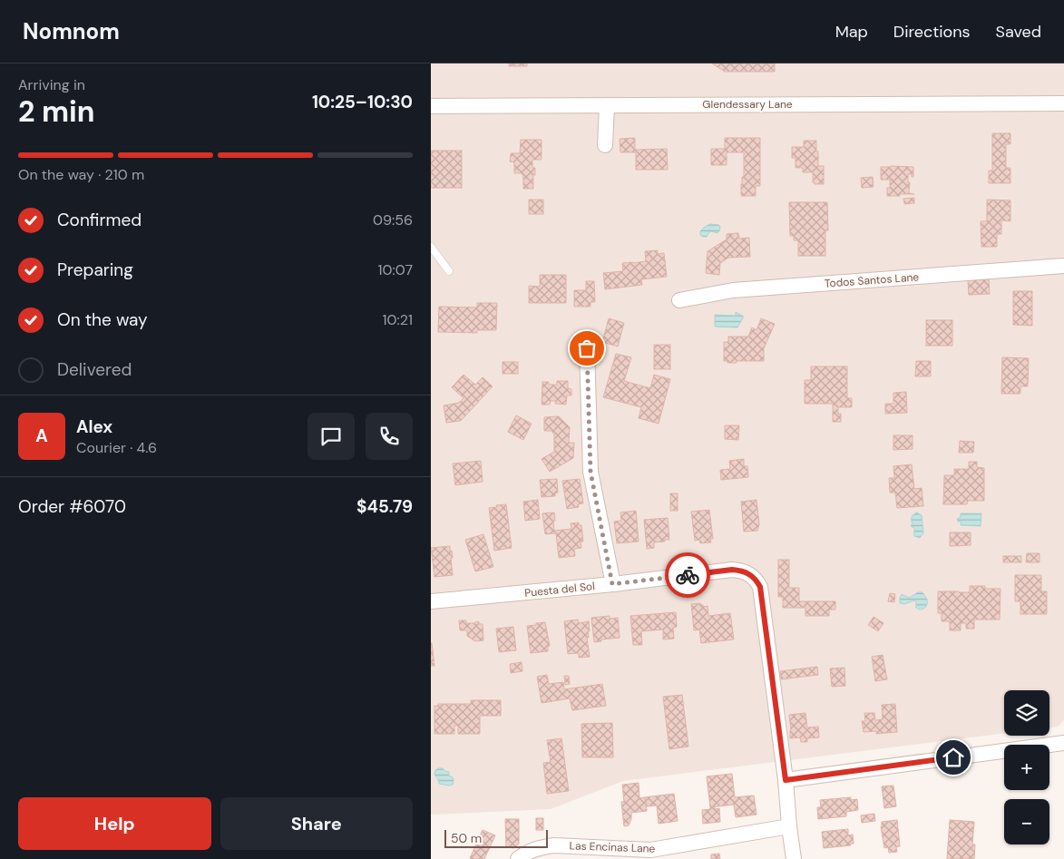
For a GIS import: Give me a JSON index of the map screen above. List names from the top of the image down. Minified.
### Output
{"streets":{"street":["Glendessary Lane","Todos Santos Lane","Puesta del Sol","Las Encinas Lane"]},"crossings":[["Puesta del Sol","Las Encinas Lane"]],"scale_bar":"50 m","page":{"header":"Nomnom","nav":["Map","Directions","Saved"],"heading":["2 min","Arriving in","10:25–10:30"],"panel":["Alex","Courier · 4.6","Order #6070","$45.79"],"bar":"On the way · 210 m","list":[["Confirmed","09:56"],["Preparing","10:07"],["On the way","10:21"],"Delivered"],"round":"A","map_buttons":["+","−"],"buttons":["Help","Share"],"scale":"50 m"}}
